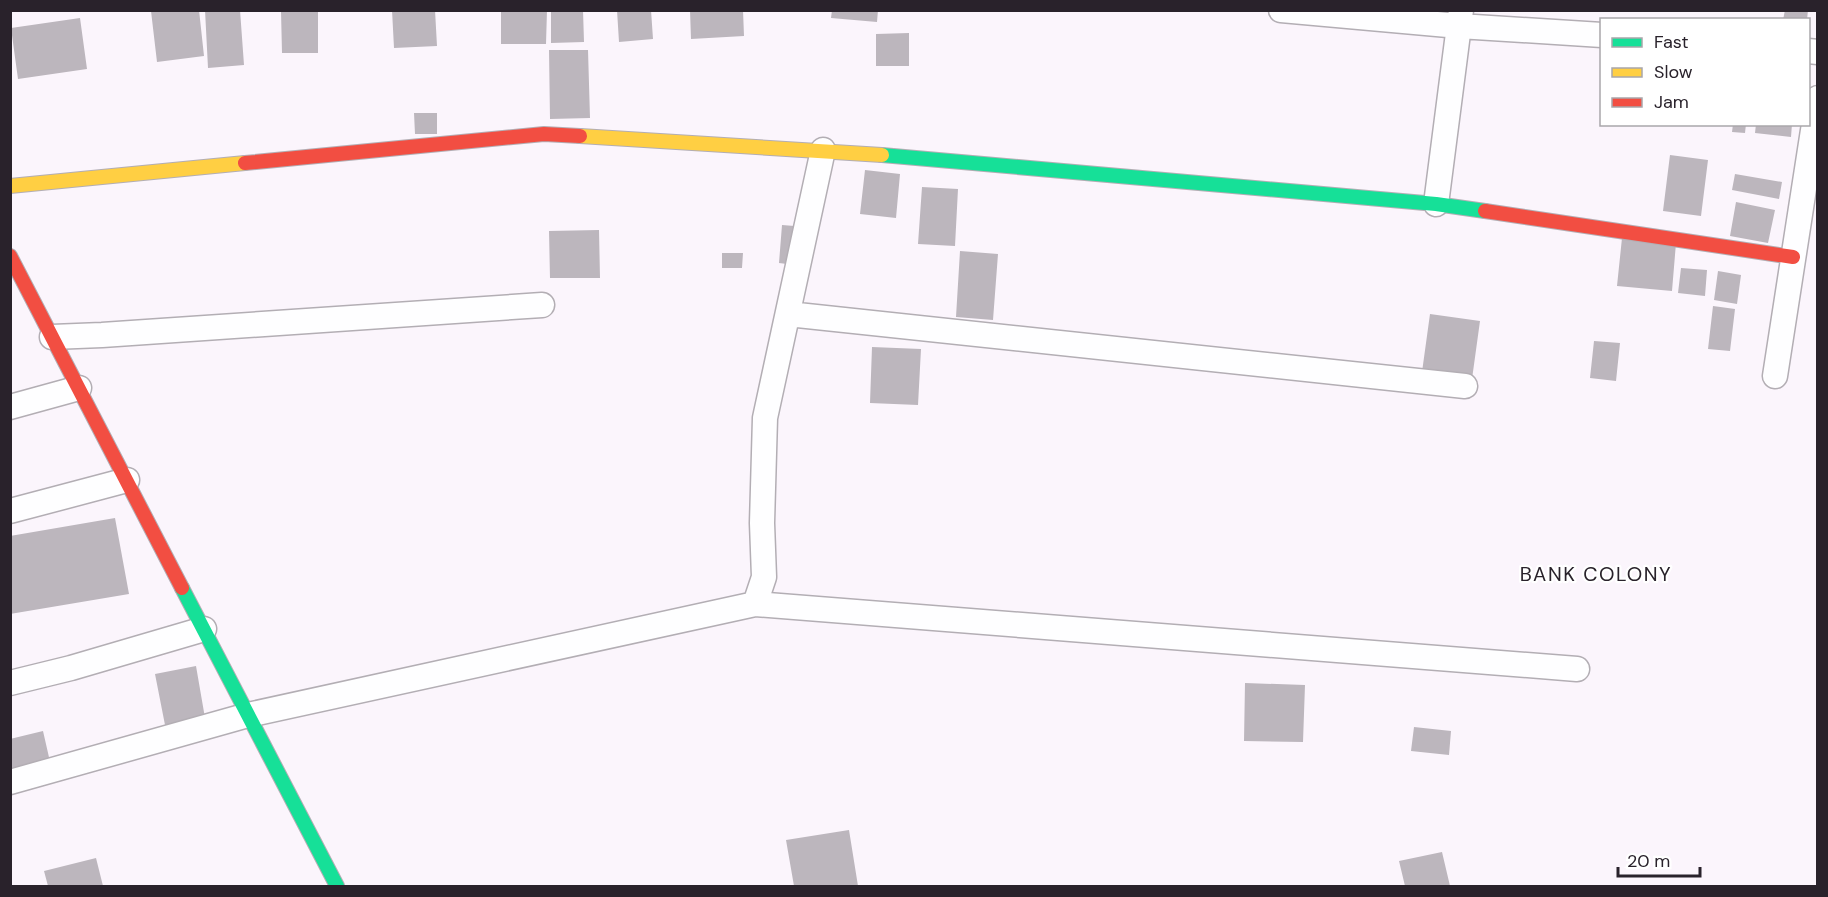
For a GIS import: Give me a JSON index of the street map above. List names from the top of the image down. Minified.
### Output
{"districts":["BANK COLONY"],"legend":["Fast","Slow","Jam"],"scale_bar":"20 m"}
